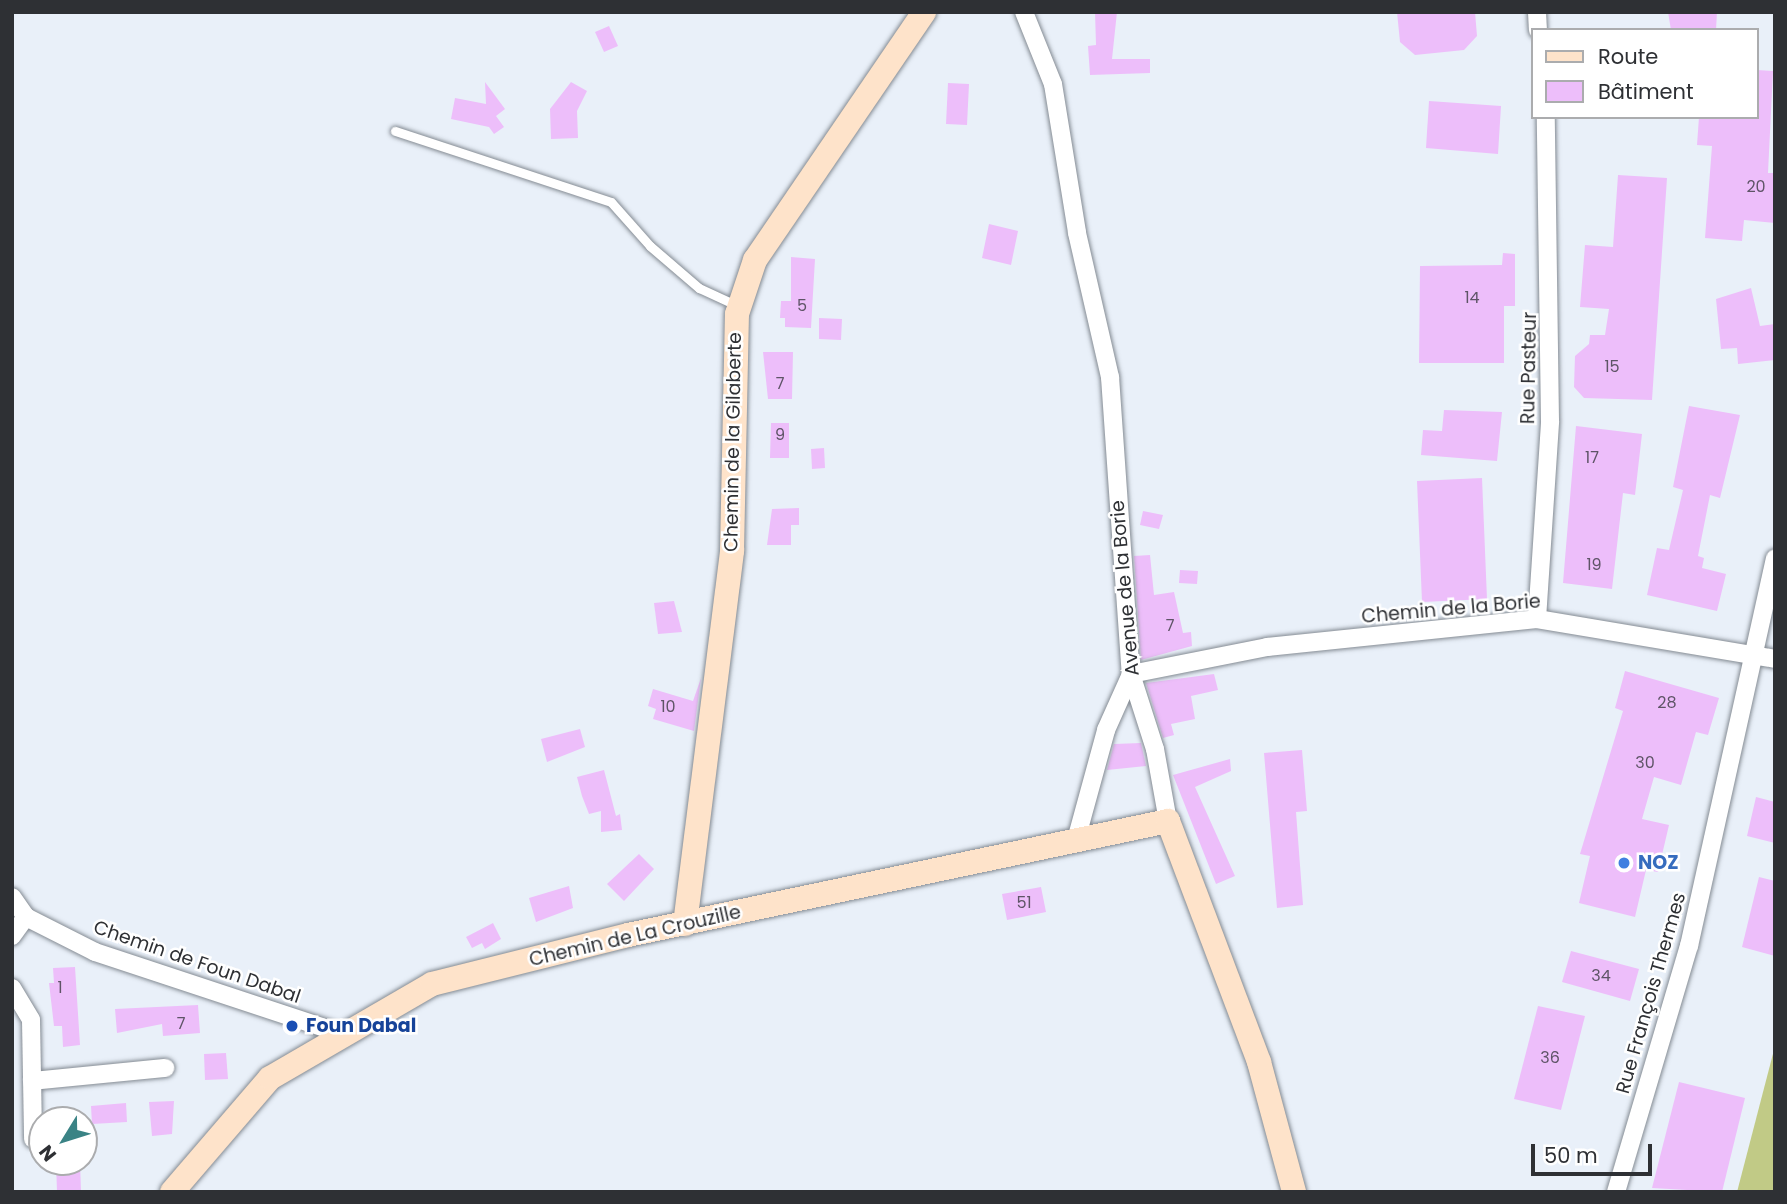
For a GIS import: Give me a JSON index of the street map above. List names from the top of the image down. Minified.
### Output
{"streets":{"street":["Rue Pasteur","Chemin de la Gilaberte","Avenue de la Borie","Chemin de la Borie","Chemin de La Crouzille","Chemin de Foun Dabal","Rue François Thermes"]},"crossings":[["Rue Pasteur","Chemin de la Borie"],["Chemin de la Gilaberte","Chemin de La Crouzille"],["Avenue de la Borie","Chemin de la Borie"],["Avenue de la Borie","Chemin de La Crouzille"],["Chemin de la Borie","Rue François Thermes"],["Chemin de La Crouzille","Chemin de Foun Dabal"]],"places":["NOZ","Foun Dabal"],"house_numbers":["20","14","5","15","7","9","17","19","7","28","10","30","51","34","1","7","36"],"legend":["Route","Bâtiment"],"scale_bar":"50 m","north":"bottom left"}
